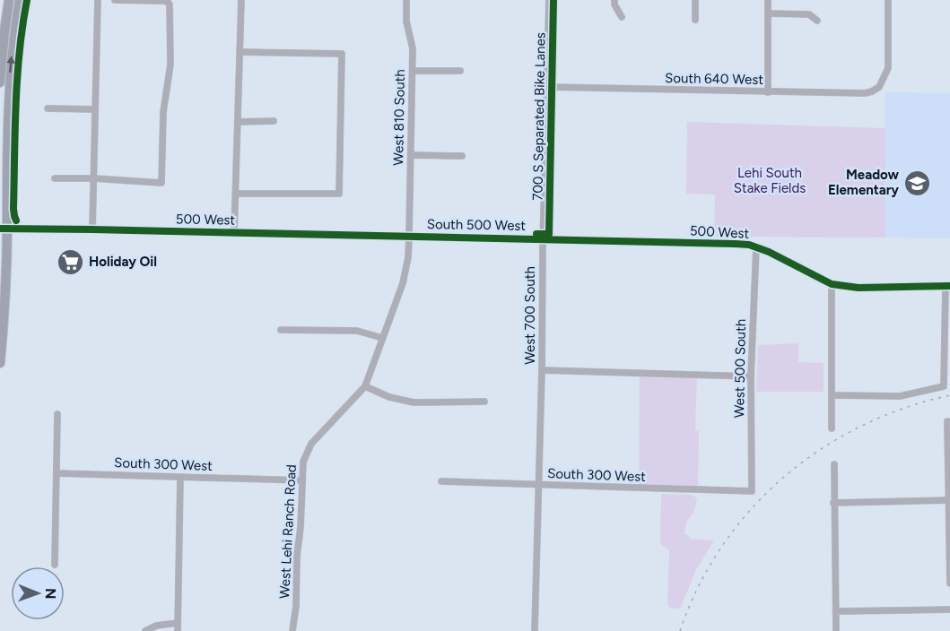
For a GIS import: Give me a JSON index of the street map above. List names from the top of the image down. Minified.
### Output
{"streets":{"street":["South 640 West","West 810 South","500 West","South 500 West","West 700 South","West 500 South","South 300 West","West Lehi Ranch Road"],"cycle path":["700 S Separated Bike Lanes"]},"crossings":[["South 640 West","West 700 South"],["West 810 South","500 West"],["West 810 South","South 500 West"],["West 810 South","West Lehi Ranch Road"],["500 West","South 500 West"],["500 West","West 700 South"],["500 West","West 500 South"],["500 West","West Lehi Ranch Road"],["South 500 West","West 700 South"],["South 500 West","West Lehi Ranch Road"],["West 700 South","South 300 West"],["West 500 South","South 300 West"],["South 300 West","West Lehi Ranch Road"]],"parks":["Lehi South Stake Fields"],"places":{"school or university":["Meadow Elementary"],"supermarket":["Holiday Oil"]},"north":"right"}
